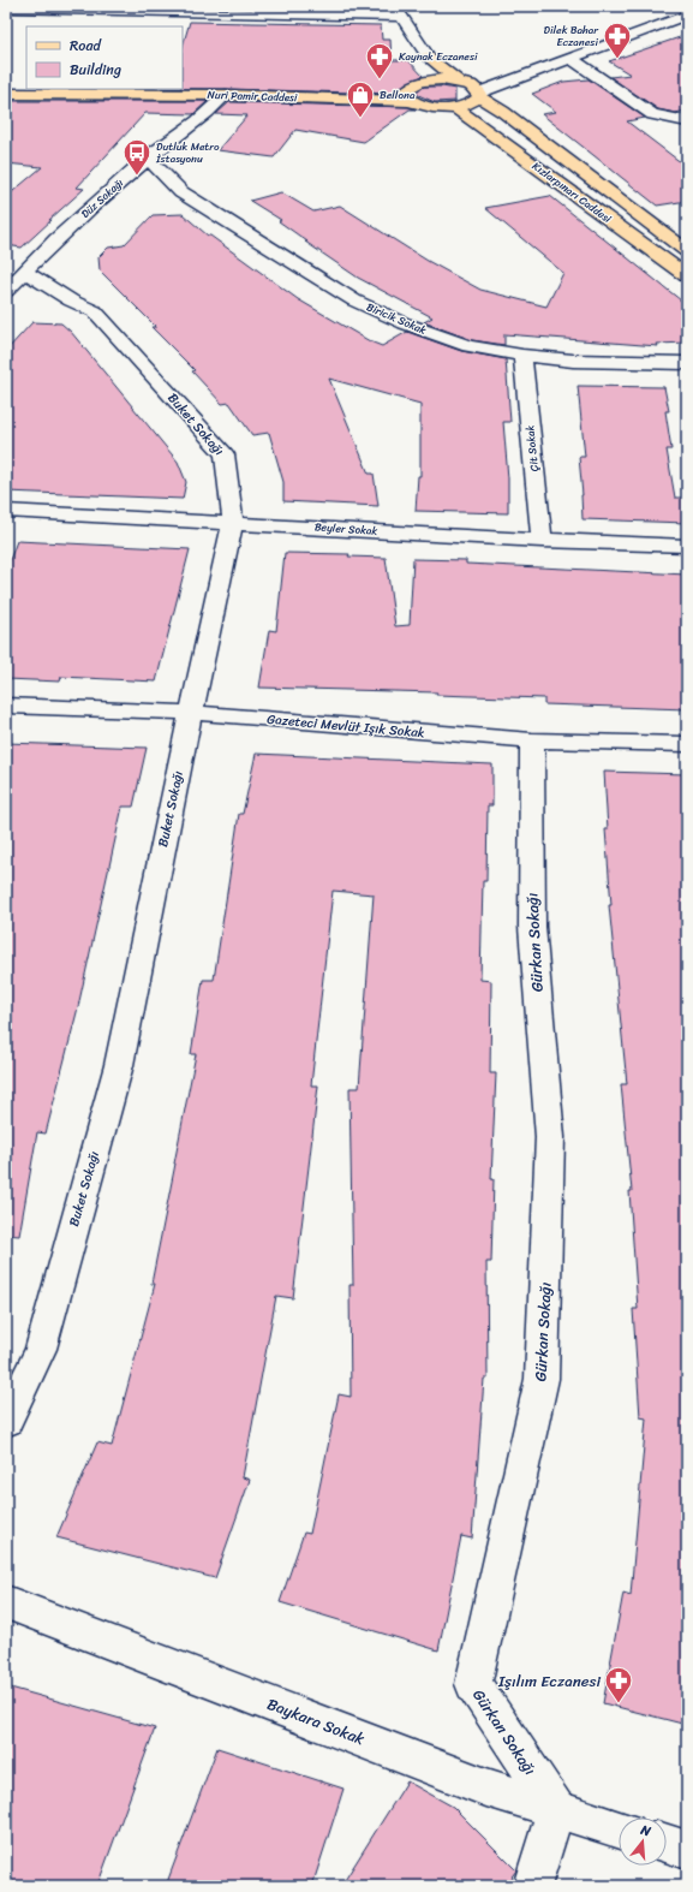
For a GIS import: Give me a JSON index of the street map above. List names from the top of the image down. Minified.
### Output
{"streets":{"main road":["Nuri Pamir Caddesi","Kızlarpınarı Caddesi"],"street":["Düz Sokağı","Biricik Sokak","Buket Sokağı","Çit Sokak","Beyler Sokak","Gazeteci Mevlüt Işık Sokak","Gürkan Sokağı","Baykara Sokak"]},"crossings":[["Nuri Pamir Caddesi","Kızlarpınarı Caddesi"],["Nuri Pamir Caddesi","Düz Sokağı"],["Düz Sokağı","Biricik Sokak"],["Düz Sokağı","Buket Sokağı"],["Biricik Sokak","Çit Sokak"],["Buket Sokağı","Beyler Sokak"],["Buket Sokağı","Gazeteci Mevlüt Işık Sokak"],["Çit Sokak","Beyler Sokak"],["Gazeteci Mevlüt Işık Sokak","Gürkan Sokağı"],["Gürkan Sokağı","Baykara Sokak"]],"places":{"pharmacy":["Dilek Bahar Eczanesi","Kaynak Eczanesi","Işılım Eczanesi"],"shop":["Bellona"],"bus stop":["Dutluk Metro İstasyonu"]},"legend":["Road","Building"],"north":"top"}
